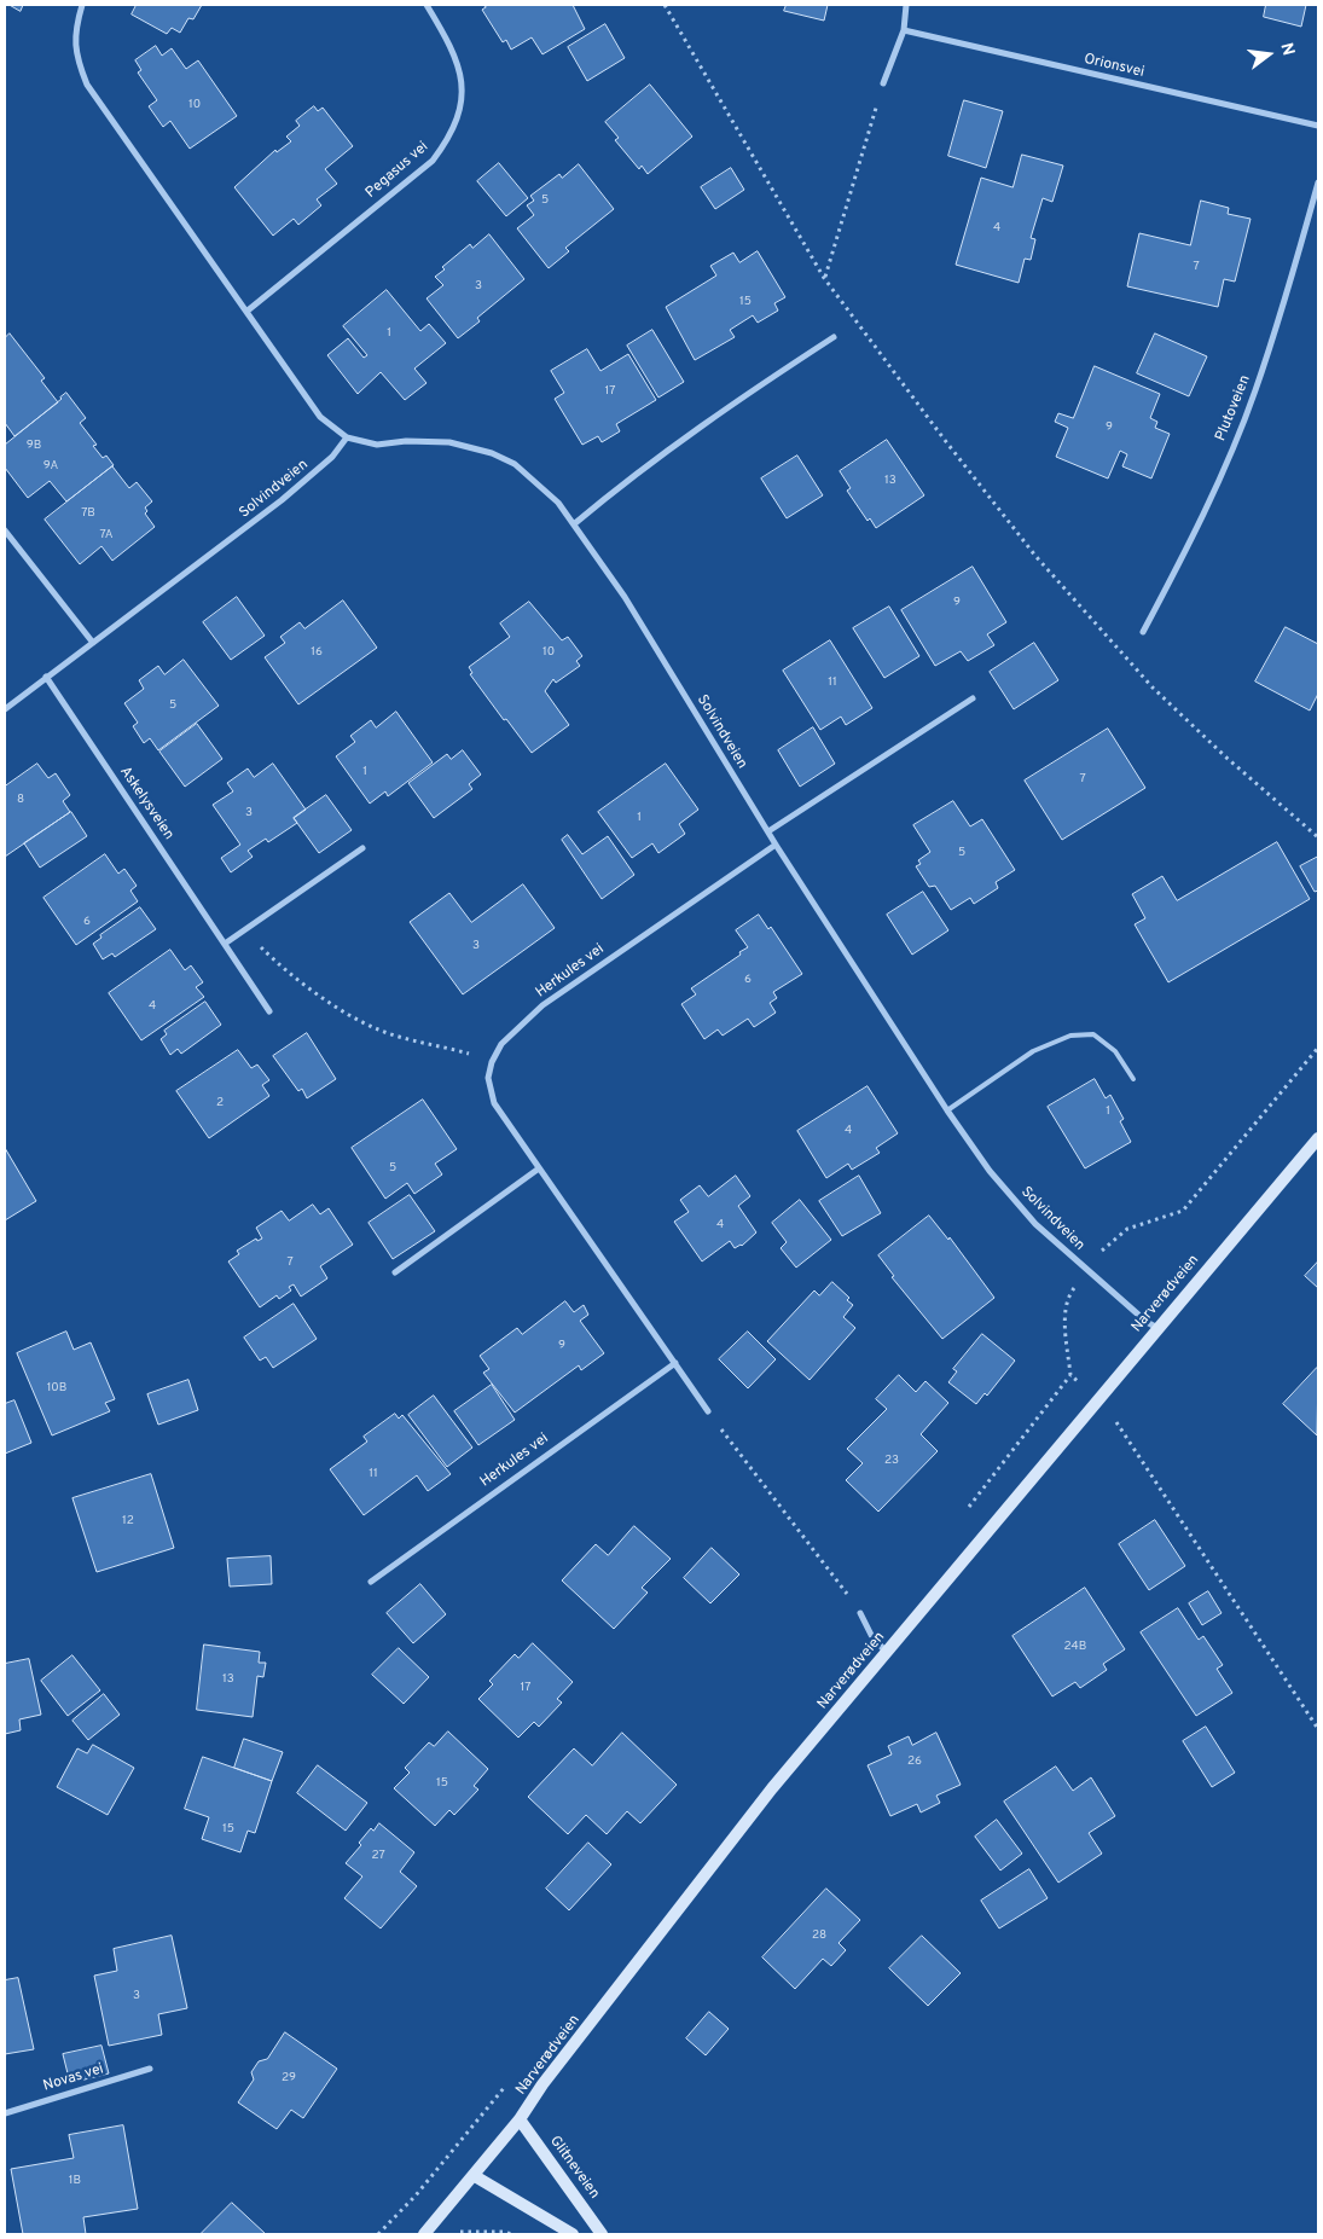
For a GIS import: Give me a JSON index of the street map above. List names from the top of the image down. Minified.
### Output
{"streets":{"main road":["Narverødveien","Glitneveien"],"street":["Orionsvei","Pegasus vei","Plutoveien","Solvindveien","Askelysveien","Herkules vei","Novas vei"]},"crossings":[["Solvindveien","Askelysveien"],["Solvindveien","Herkules vei"],["Solvindveien","Narverødveien"],["Narverødveien","Glitneveien"]],"house_numbers":["10","5","4","7","3","15","1","17","9","9B","9A","13","7B","7A","9","16","10","11","5","1","7","8","3","1","5","6","3","6","4","2","1","4","5","4","7","9","10B","23","11","12","24B","13","17","26","15","15","27","28","3","29","1B"],"north":"right"}
